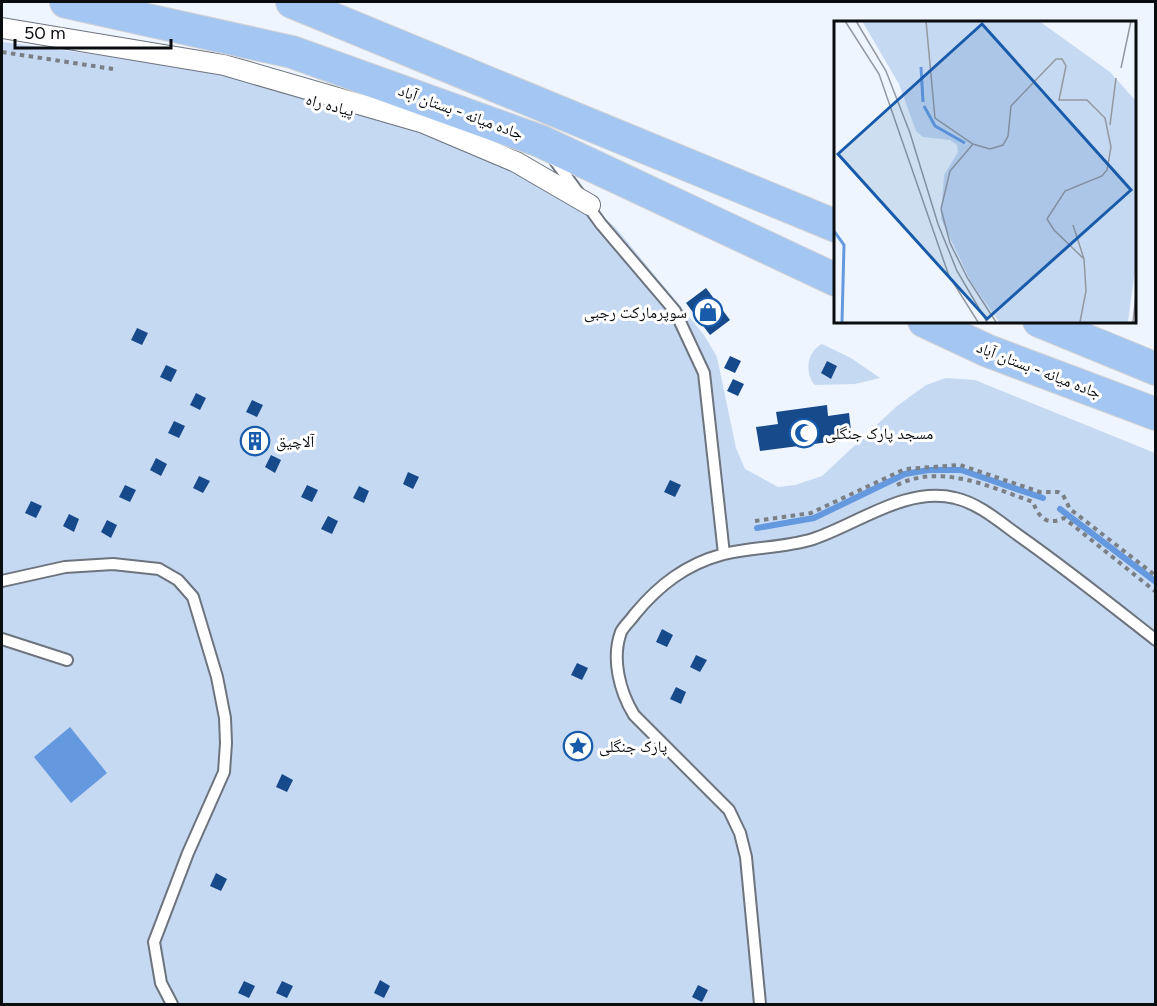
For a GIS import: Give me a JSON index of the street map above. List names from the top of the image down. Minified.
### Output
{"streets":{"main road":["جاده میانه - بستان آباد"]},"places":{"shop":["سوپرمارکت رجبی"],"mosque":["مسجد پارک جنگلی"],"building":["آلاچیق"],"place":["پارک جنگلی"]},"scale_bar":"50 m"}
